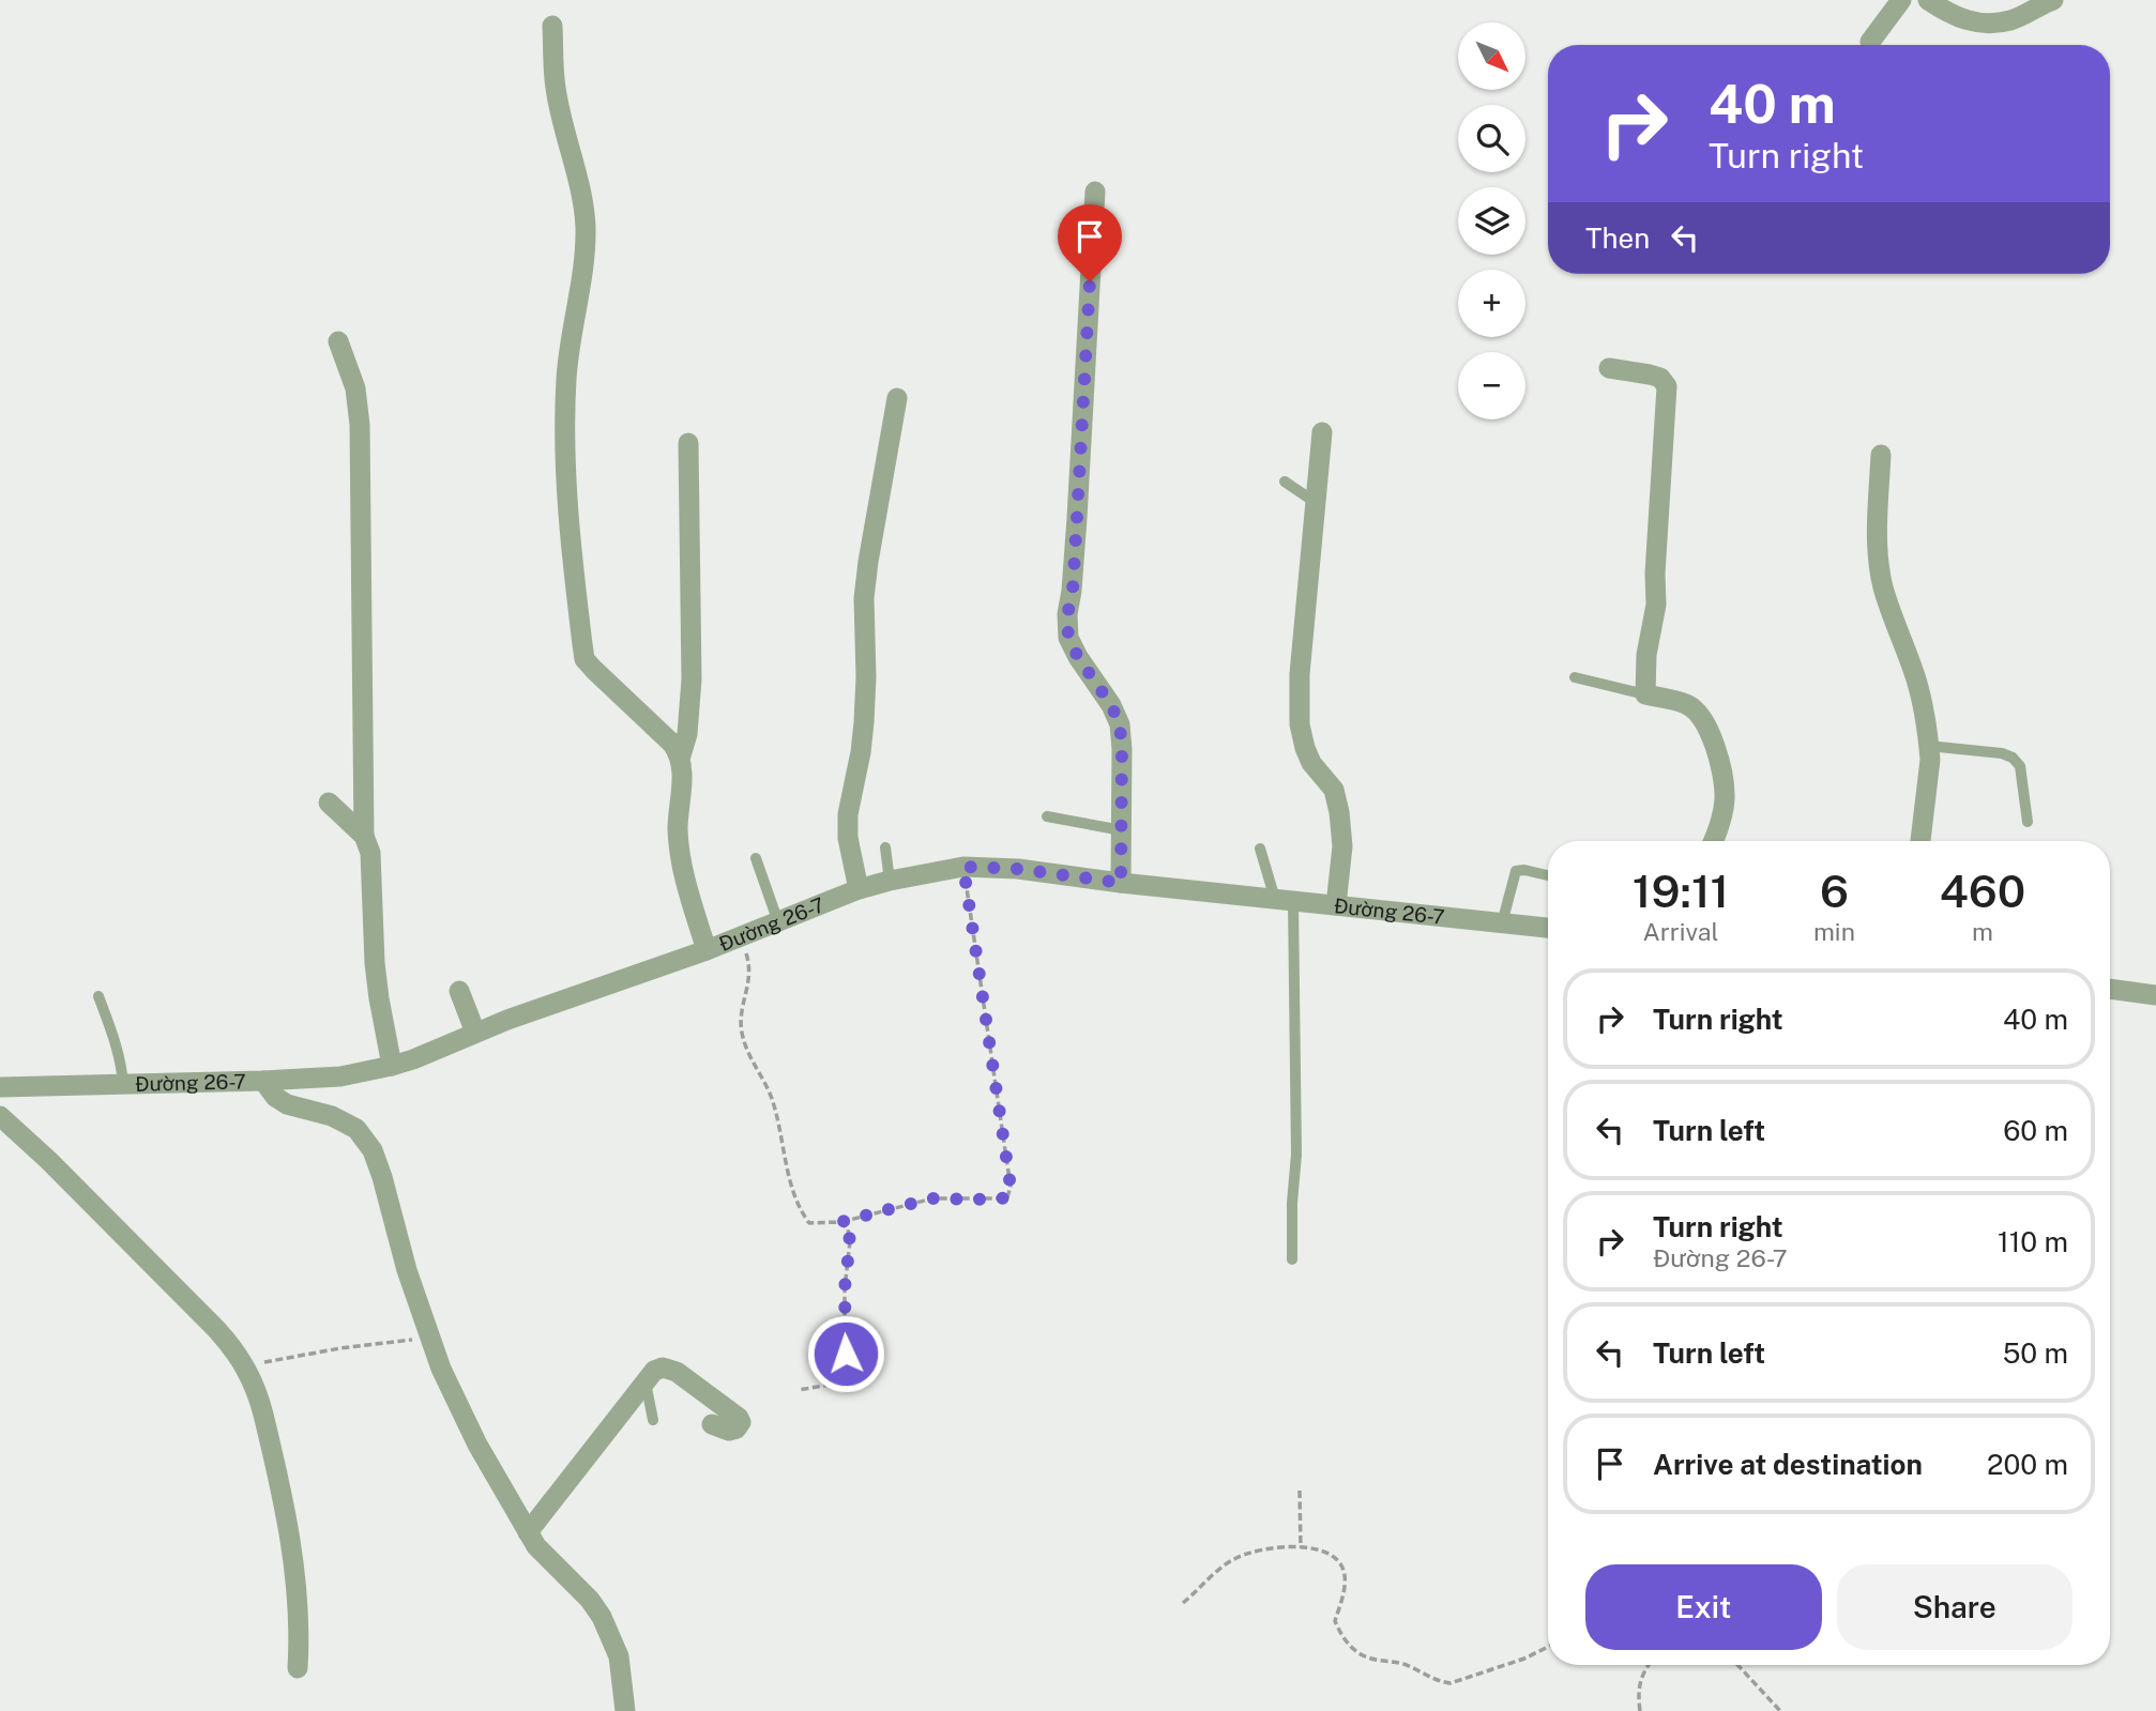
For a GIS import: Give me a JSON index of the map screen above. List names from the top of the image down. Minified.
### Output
{"streets":{"street":["Đường 26-7"]},"north":"bottom right","page":{"map_buttons":["+","−"],"turn":["40 m","Turn right"],"then":"Then","eta":["19:11","Arrival","6","min","460","m"],"list":[{"name":"Turn right","value":"40 m"},{"name":"Turn left","value":"60 m"},{"name":"Turn right","note":"Đường 26-7","value":"110 m"},{"name":"Turn left","value":"50 m"},{"name":"Arrive at destination","value":"200 m"}],"buttons":["Exit","Share"]}}
